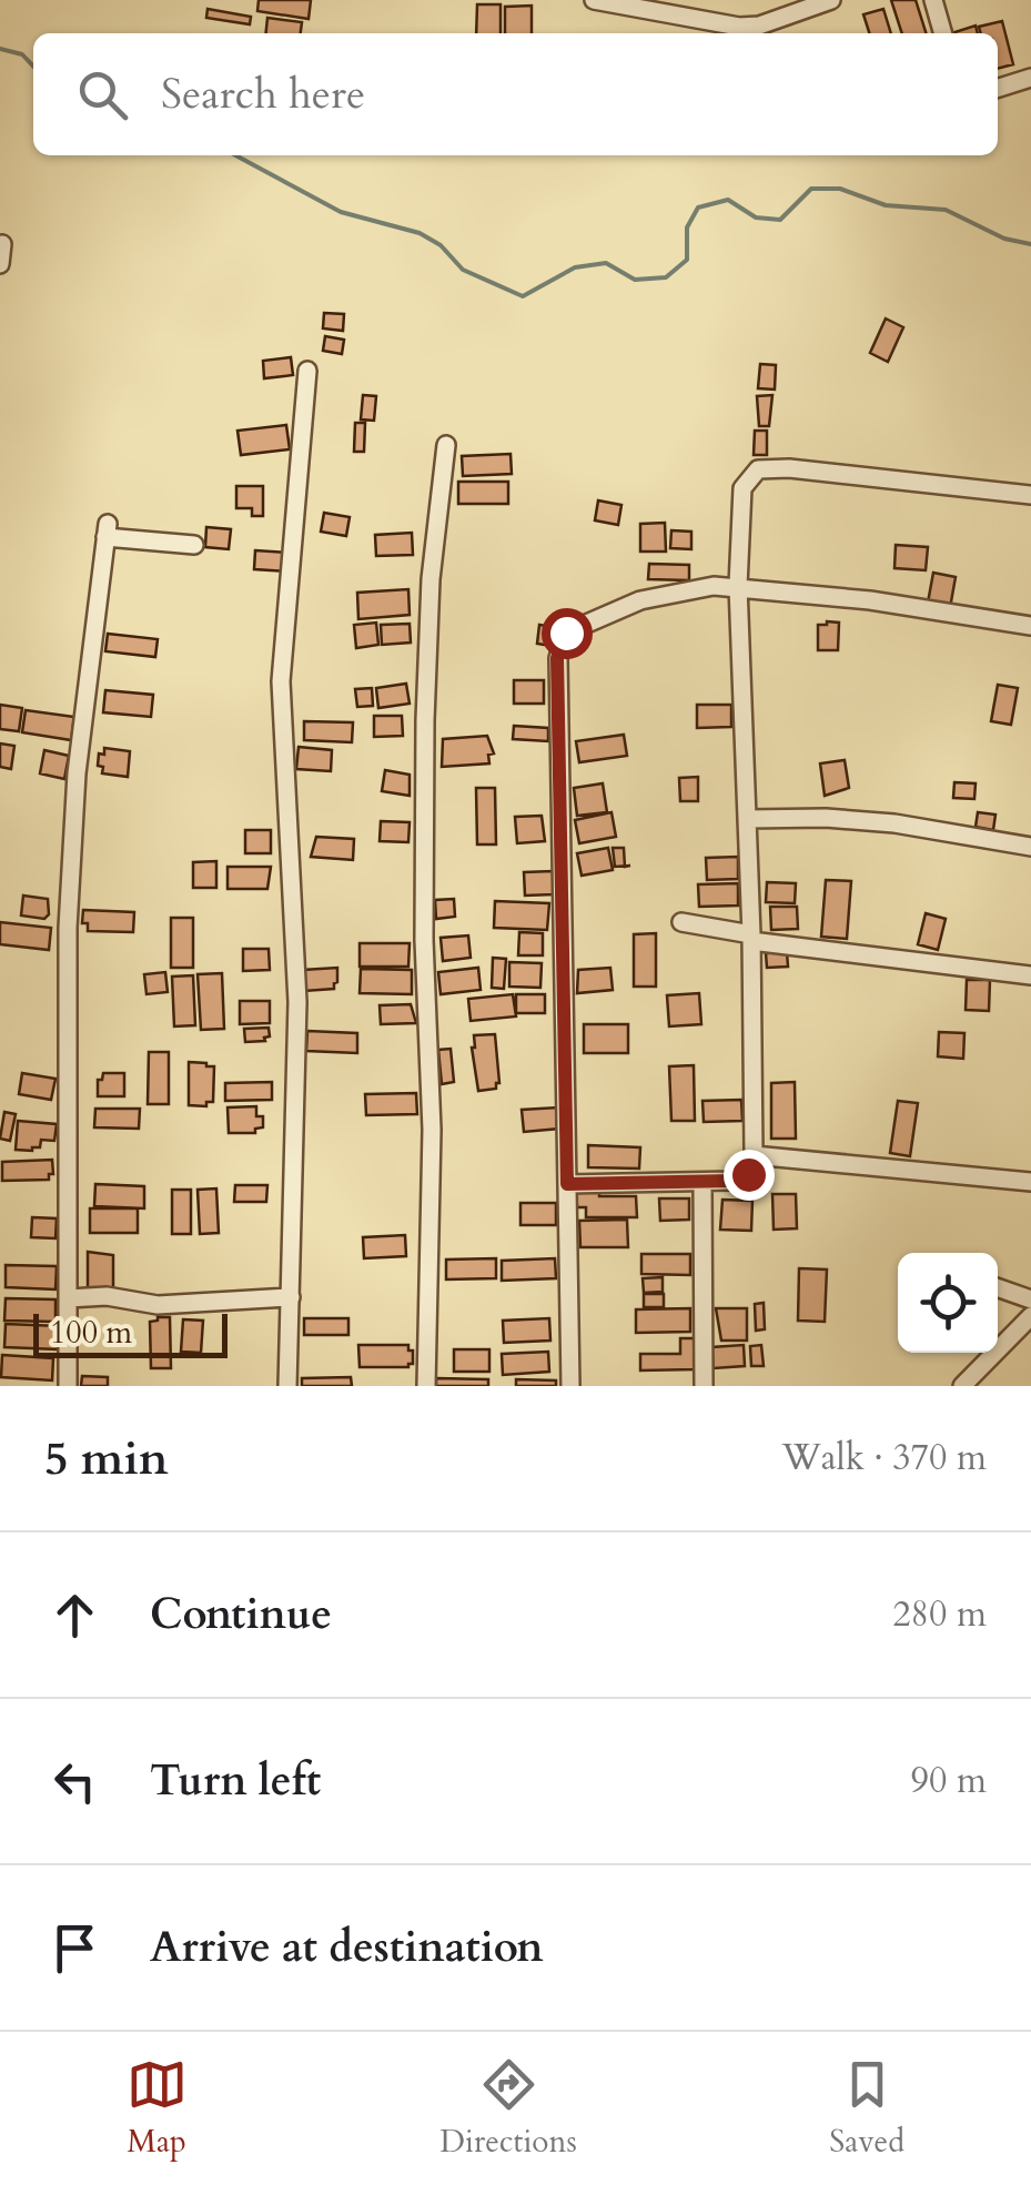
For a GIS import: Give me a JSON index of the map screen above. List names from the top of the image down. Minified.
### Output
{"scale_bar":"100 m","page":{"search":"Search here","scale":"100 m","heading":["5 min","Walk · 370 m"],"list":[["Continue","280 m"],["Turn left","90 m"],"Arrive at destination"],"nav":["Map","Directions","Saved"]}}
